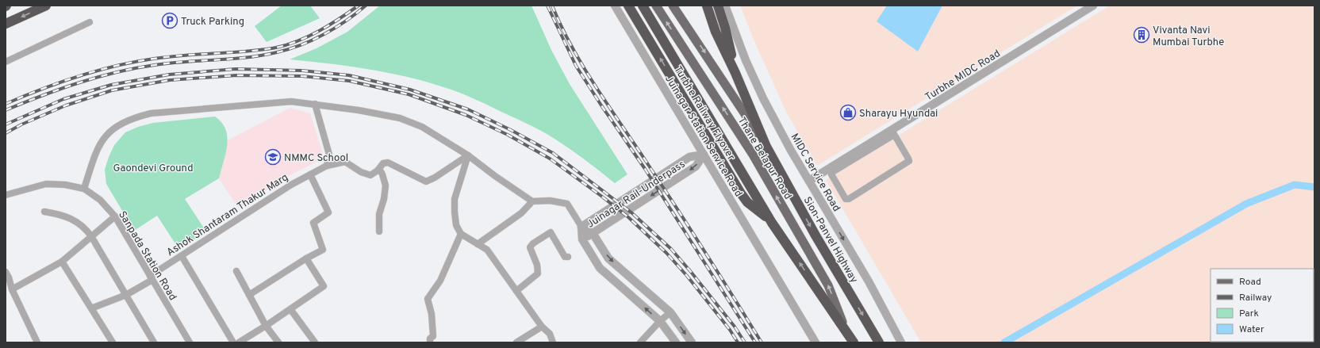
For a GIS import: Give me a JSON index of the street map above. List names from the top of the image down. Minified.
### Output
{"streets":{"highway":["Turbhe Railway Flyover","Sion-Panvel Highway"],"main road":["Thane Belapur Road"],"street":["Turbhe MIDC Road","Juinagar Station Service Road","MIDC Service Road","Juinagar Rail-Underpass","Ashok Shantaram Thakur Marg","Sanpada Station Road"]},"crossings":[["Turbhe MIDC Road","MIDC Service Road"],["Turbhe Railway Flyover","Thane Belapur Road"],["Juinagar Station Service Road","Juinagar Rail-Underpass"],["Thane Belapur Road","Sion-Panvel Highway"],["Ashok Shantaram Thakur Marg","Sanpada Station Road"]],"one_way":["MIDC Service Road","Sion-Panvel Highway"],"parks":["Gaondevi Ground"],"places":{"parking":["Truck Parking"],"building":["Vivanta Navi Mumbai Turbhe"],"shop":["Sharayu Hyundai"],"school or university":["NMMC School"]},"legend":["Road","Railway","Park","Water"]}
